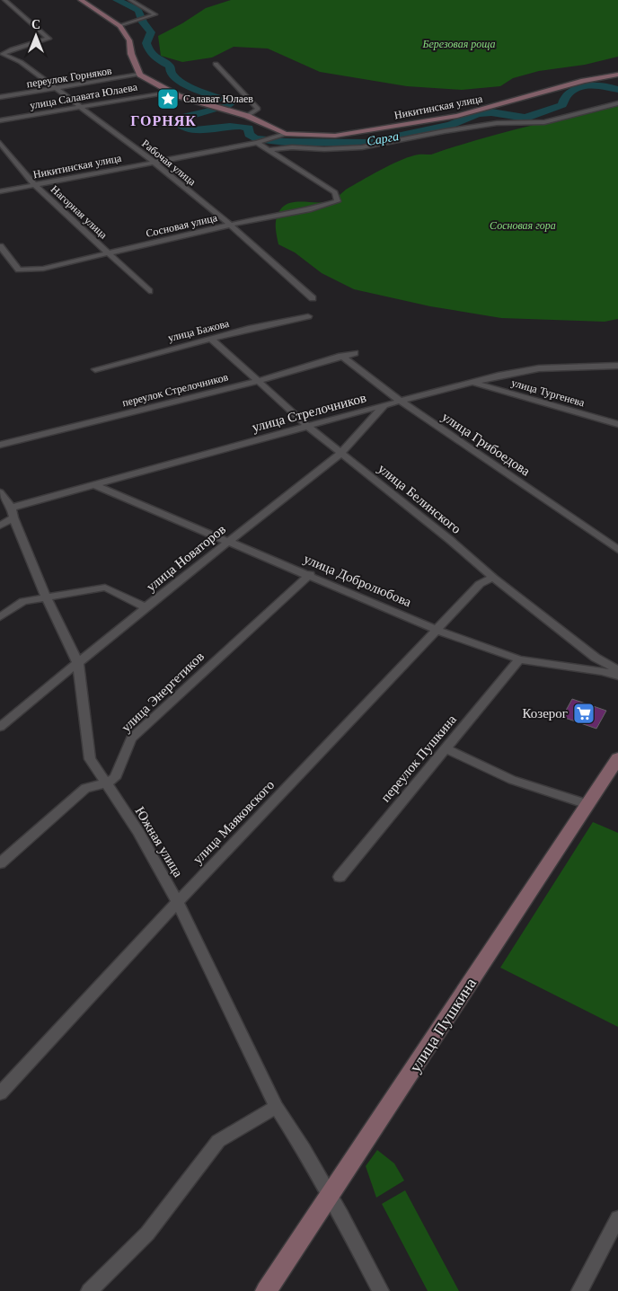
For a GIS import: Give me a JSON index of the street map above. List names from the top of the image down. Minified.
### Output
{"streets":{"street":["переулок Горняков","улица Салавата Юлаева","Никитинская улица","Рабочая улица","Нагорная улица","Сосновая улица","улица Бажова","переулок Стрелочников","улица Тургенева","улица Стрелочников","улица Грибоедова","улица Белинского","улица Новаторов","улица Добролюбова","улица Энергетиков","переулок Пушкина","улица Маяковского","Южная улица","улица Пушкина"]},"crossings":[["переулок Горняков","Рабочая улица"],["улица Салавата Юлаева","Рабочая улица"],["Никитинская улица","Рабочая улица"],["Никитинская улица","Нагорная улица"],["Никитинская улица","Сосновая улица"],["Рабочая улица","Сосновая улица"],["Нагорная улица","Сосновая улица"],["улица Бажова","улица Белинского"],["переулок Стрелочников","улица Грибоедова"],["переулок Стрелочников","улица Белинского"],["улица Тургенева","улица Стрелочников"],["улица Стрелочников","улица Грибоедова"],["улица Стрелочников","улица Белинского"],["улица Стрелочников","улица Новаторов"],["улица Стрелочников","улица Добролюбова"],["улица Стрелочников","Южная улица"],["улица Белинского","улица Новаторов"],["улица Белинского","улица Маяковского"],["улица Новаторов","улица Добролюбова"],["улица Новаторов","Южная улица"],["улица Добролюбова","улица Энергетиков"],["улица Добролюбова","переулок Пушкина"],["улица Добролюбова","улица Маяковского"],["улица Энергетиков","Южная улица"],["улица Маяковского","Южная улица"],["Южная улица","улица Пушкина"]],"districts":["ГОРНЯК"],"water":["Сарга"],"parks":["Березовая роща","Сосновая гора"],"places":{"place":["Салават Юлаев"],"supermarket":["Козерог"]},"north":"top"}
